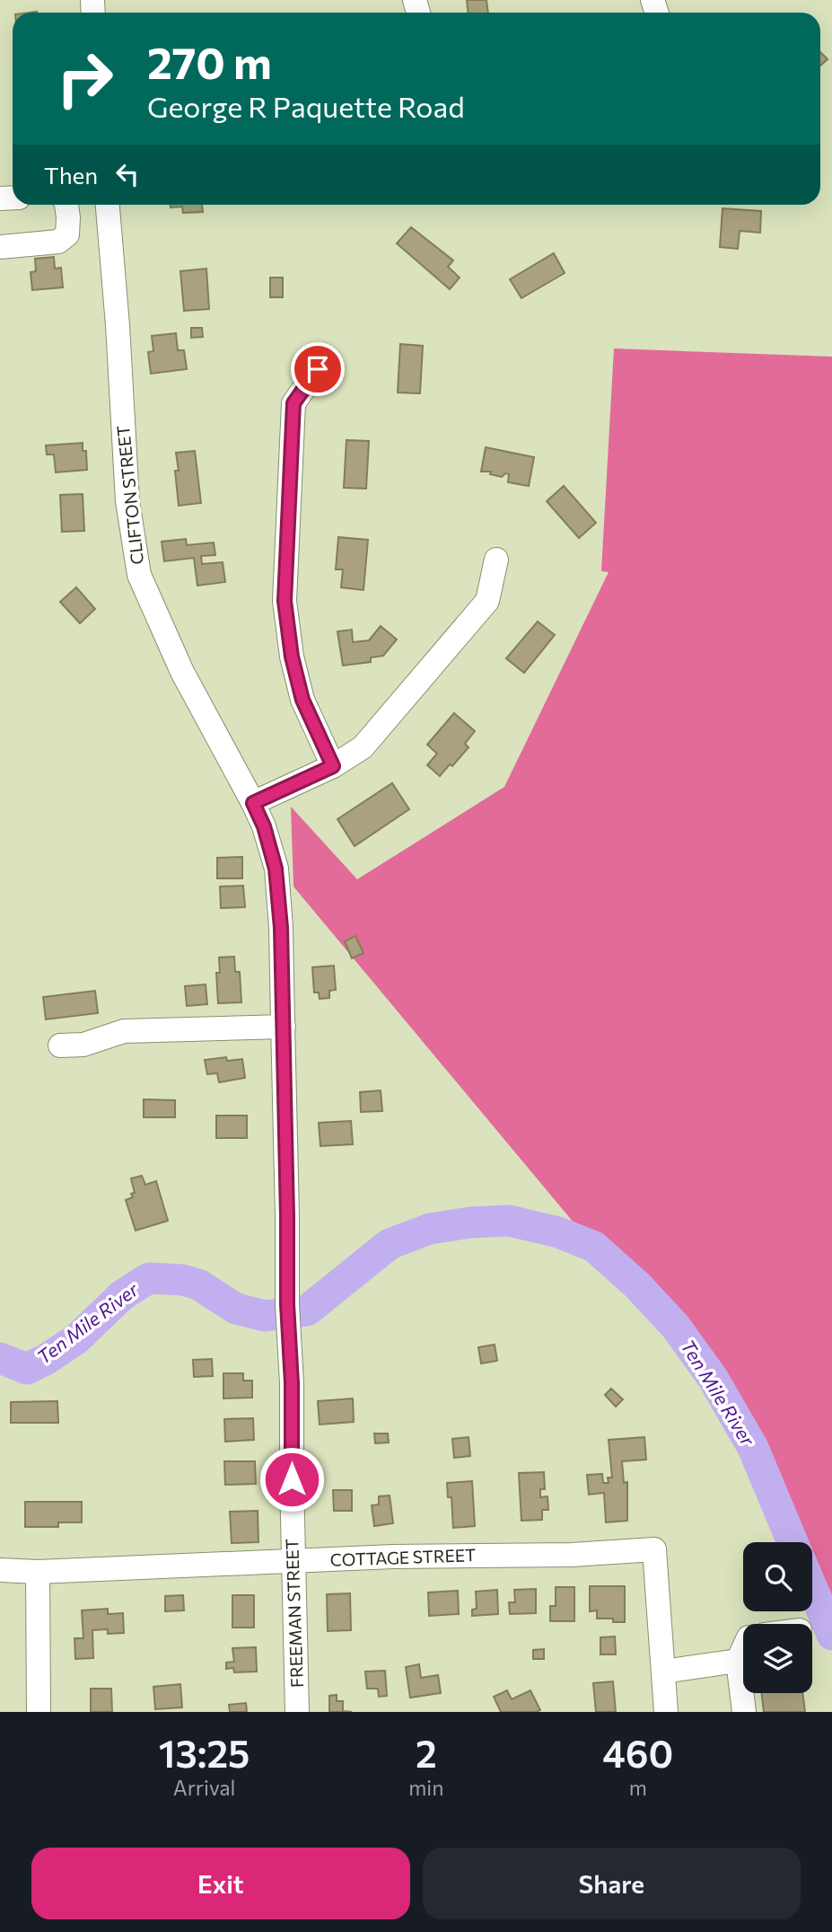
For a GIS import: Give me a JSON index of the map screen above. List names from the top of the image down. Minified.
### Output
{"streets":{"street":["CLIFTON STREET","COTTAGE STREET","FREEMAN STREET"]},"crossings":[["CLIFTON STREET","FREEMAN STREET"],["COTTAGE STREET","FREEMAN STREET"]],"water":["Ten Mile River"],"page":{"turn":["270 m","George R Paquette Road"],"then":"Then","eta":["13:25","Arrival","2","min","460","m"],"buttons":["Exit","Share"]}}
